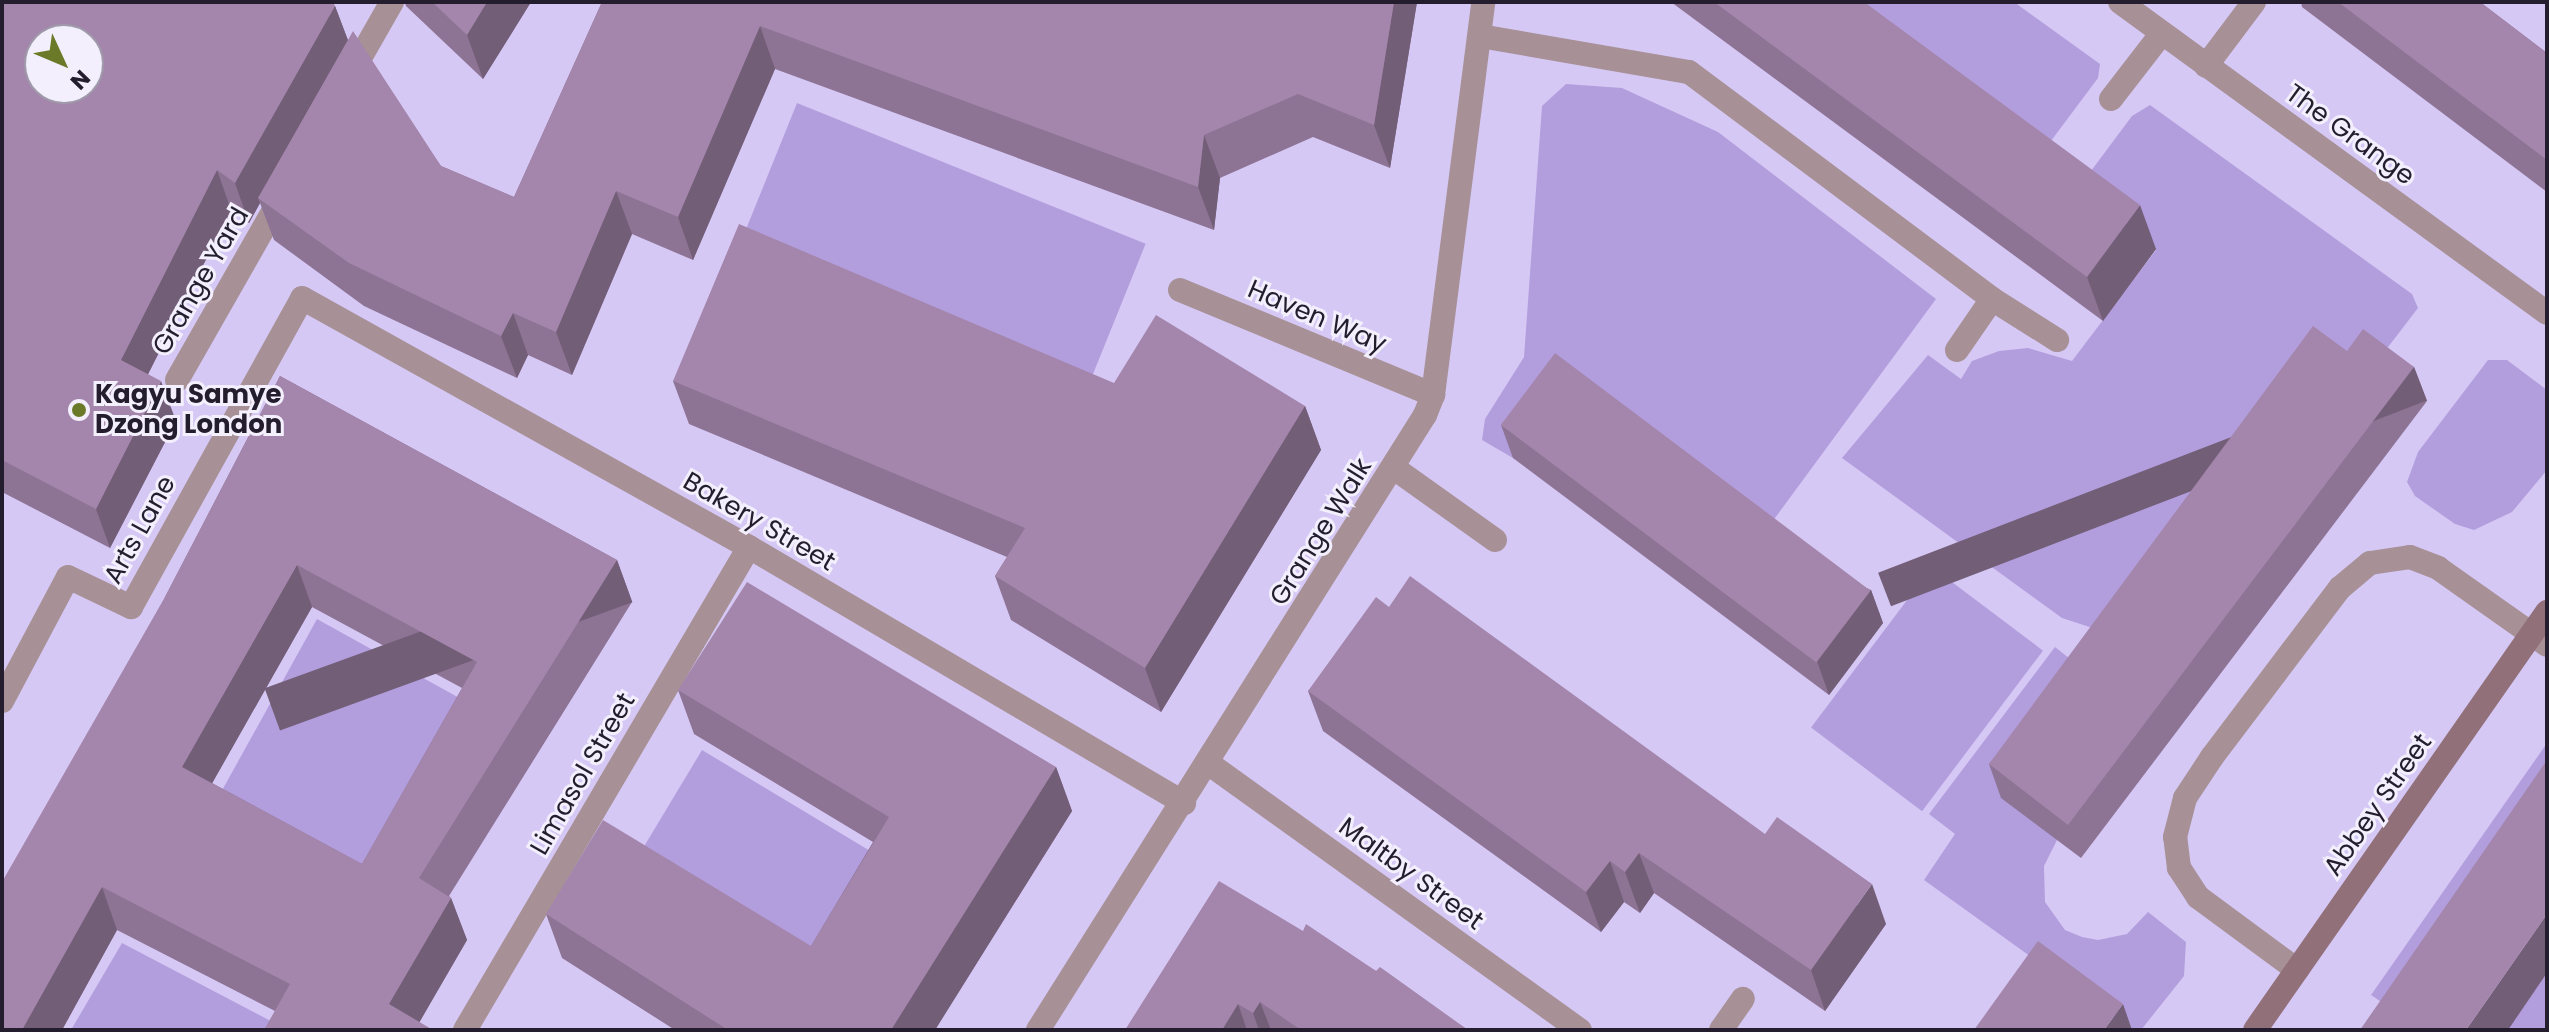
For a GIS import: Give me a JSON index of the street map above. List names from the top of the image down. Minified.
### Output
{"streets":{"main road":["Abbey Street"],"street":["The Grange","Grange Yard","Haven Way","Bakery Street","Arts Lane","Grange Walk","Limasol Street","Maltby Street"]},"crossings":[["Haven Way","Grange Walk"],["Bakery Street","Arts Lane"],["Bakery Street","Grange Walk"],["Bakery Street","Limasol Street"],["Grange Walk","Maltby Street"]],"places":["Kagyu Samye Dzong London"],"north":"bottom right"}
